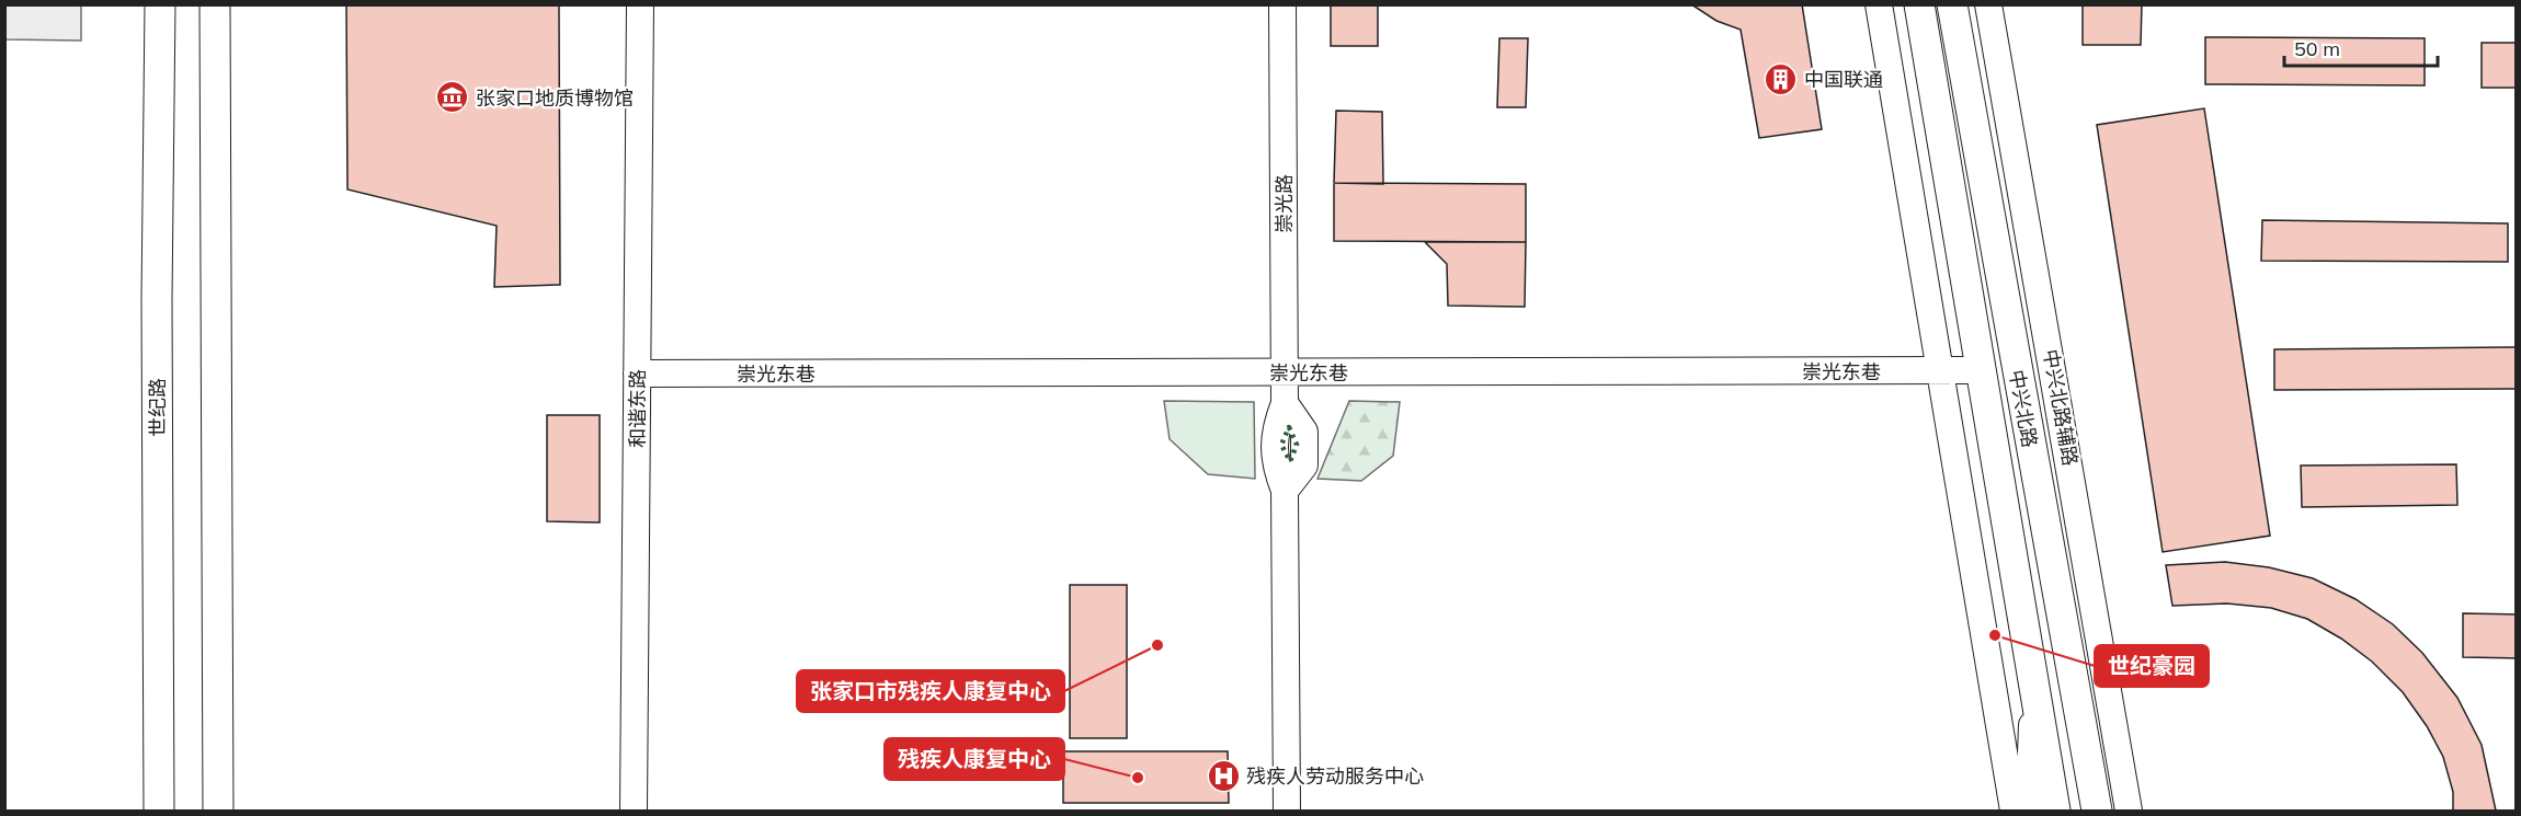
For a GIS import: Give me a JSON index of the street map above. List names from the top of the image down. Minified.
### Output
{"streets":{"main road":["世纪路","中兴北路"],"street":["崇光路","崇光东巷","中兴北路辅路","和谐东路"]},"crossings":[["崇光路","崇光东巷"],["崇光东巷","和谐东路"],["崇光东巷","中兴北路"]],"places":{"building":["中国联通"],"museum":["张家口地质博物馆"],"other":["世纪豪园","张家口市残疾人康复中心","残疾人康复中心"],"hospital":["残疾人劳动服务中心"]},"scale_bar":"50 m"}
